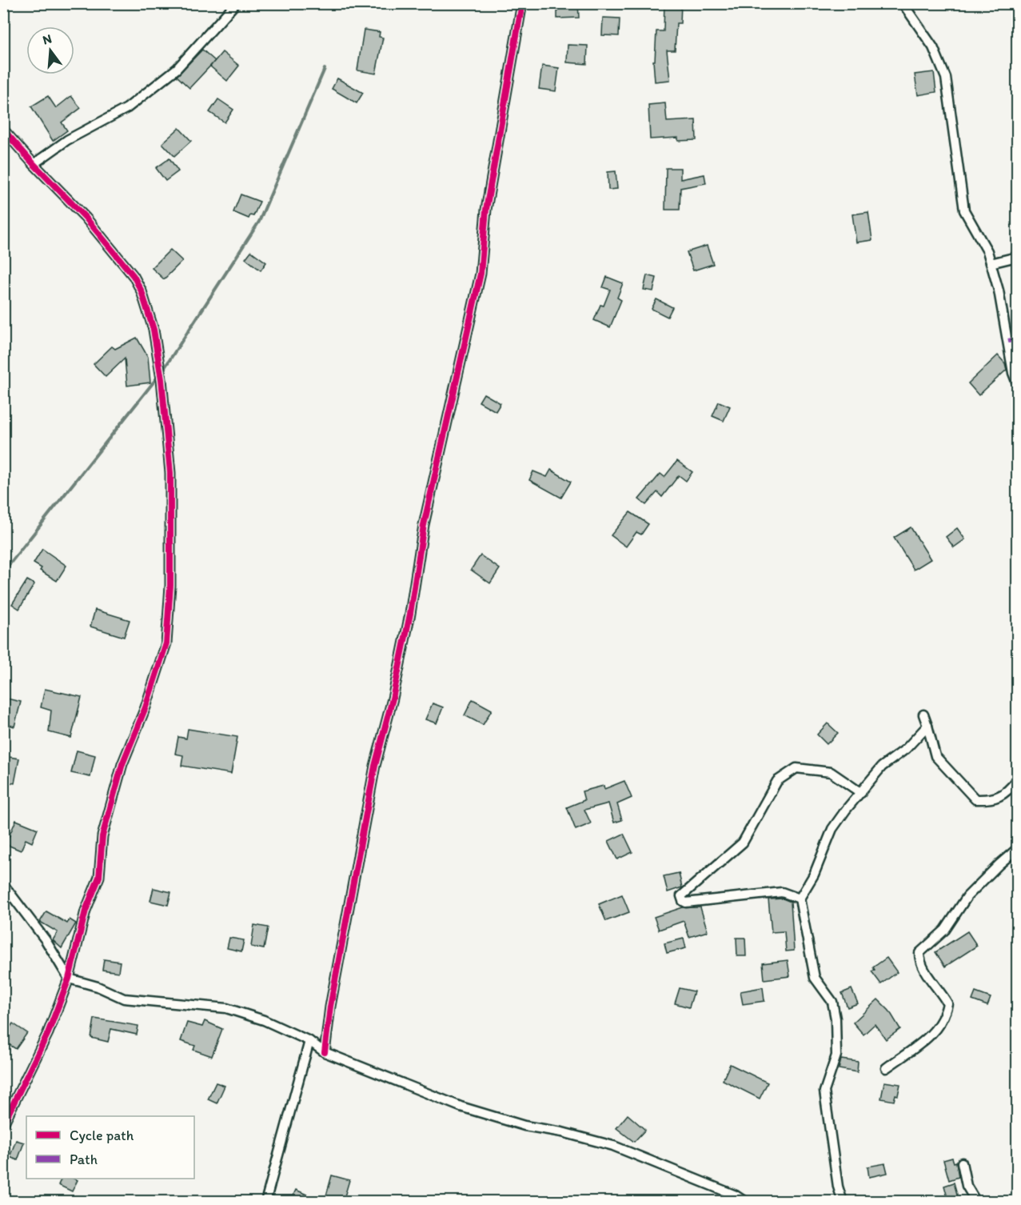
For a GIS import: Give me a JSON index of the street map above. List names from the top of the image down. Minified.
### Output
{"legend":["Cycle path","Path"],"north":"top"}
